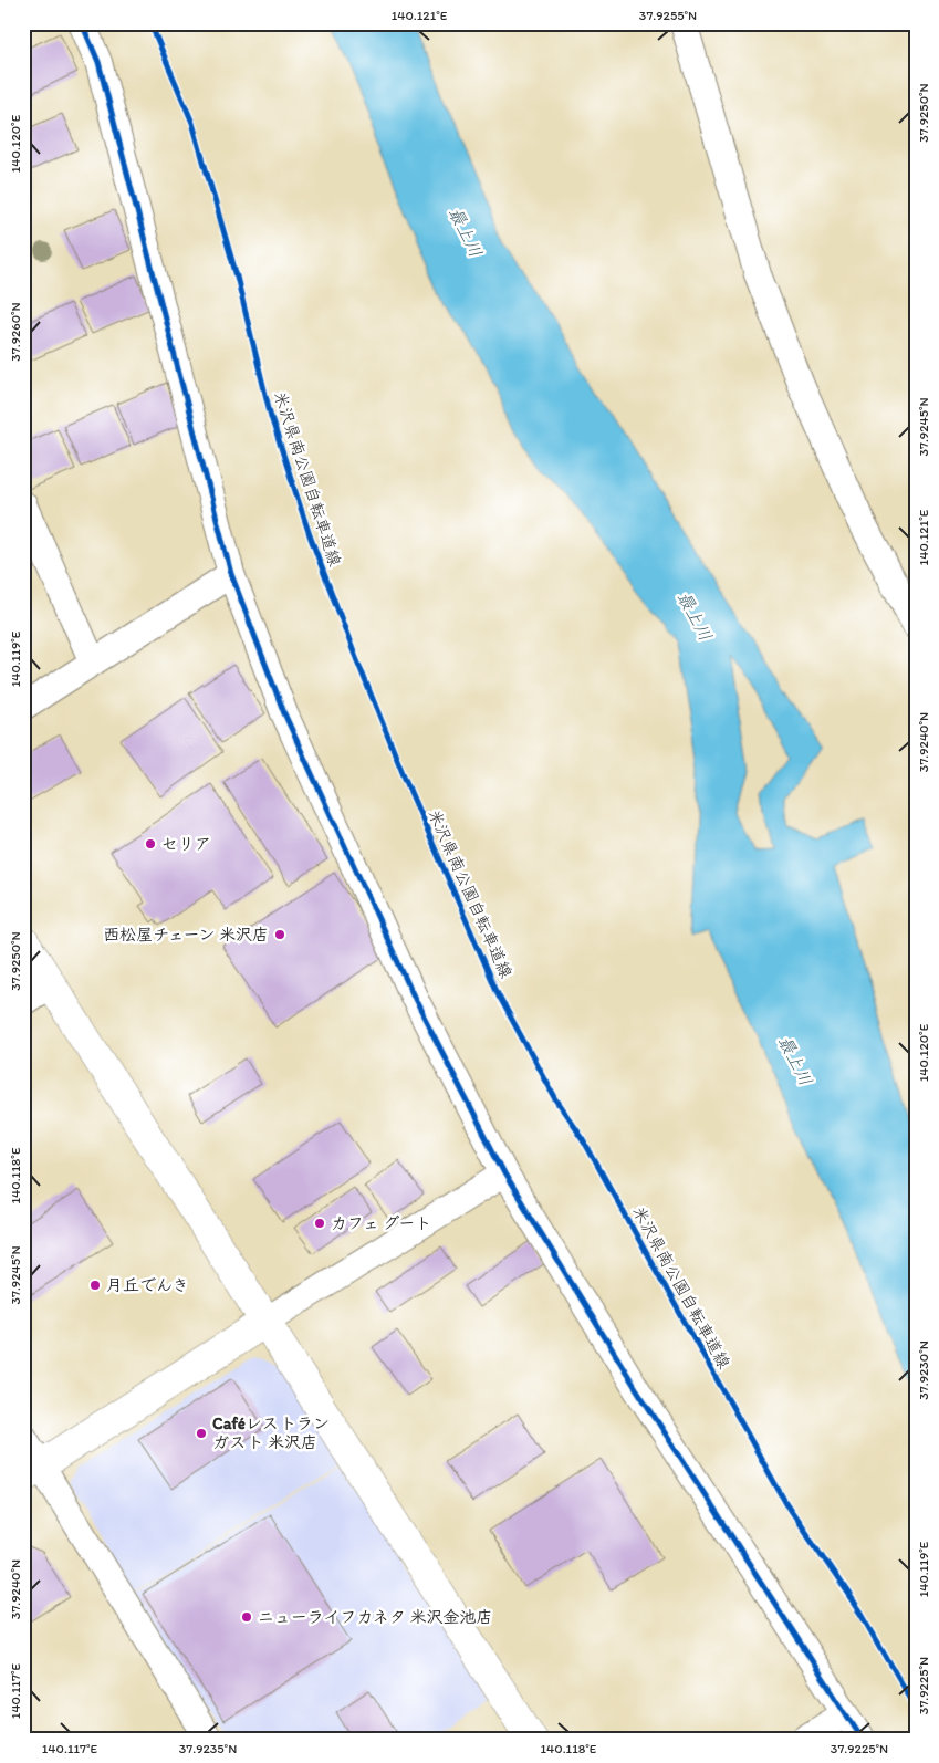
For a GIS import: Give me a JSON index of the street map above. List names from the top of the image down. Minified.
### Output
{"streets":{"cycle path":["米沢県南公園自転車道線"]},"water":["最上川"],"places":["セリア","西松屋チェーン 米沢店","カフェ グート","月丘でんき","Caféレストラン ガスト 米沢店","ニューライフカネタ 米沢金池店"],"coordinates":["140.121°E","37.9255°N","37.9250°N","140.120°E","37.9260°N","37.9245°N","140.119°E","37.9240°N","140.118°E","37.9230°N","37.9225°N","140.117°E","37.9235°N"]}
